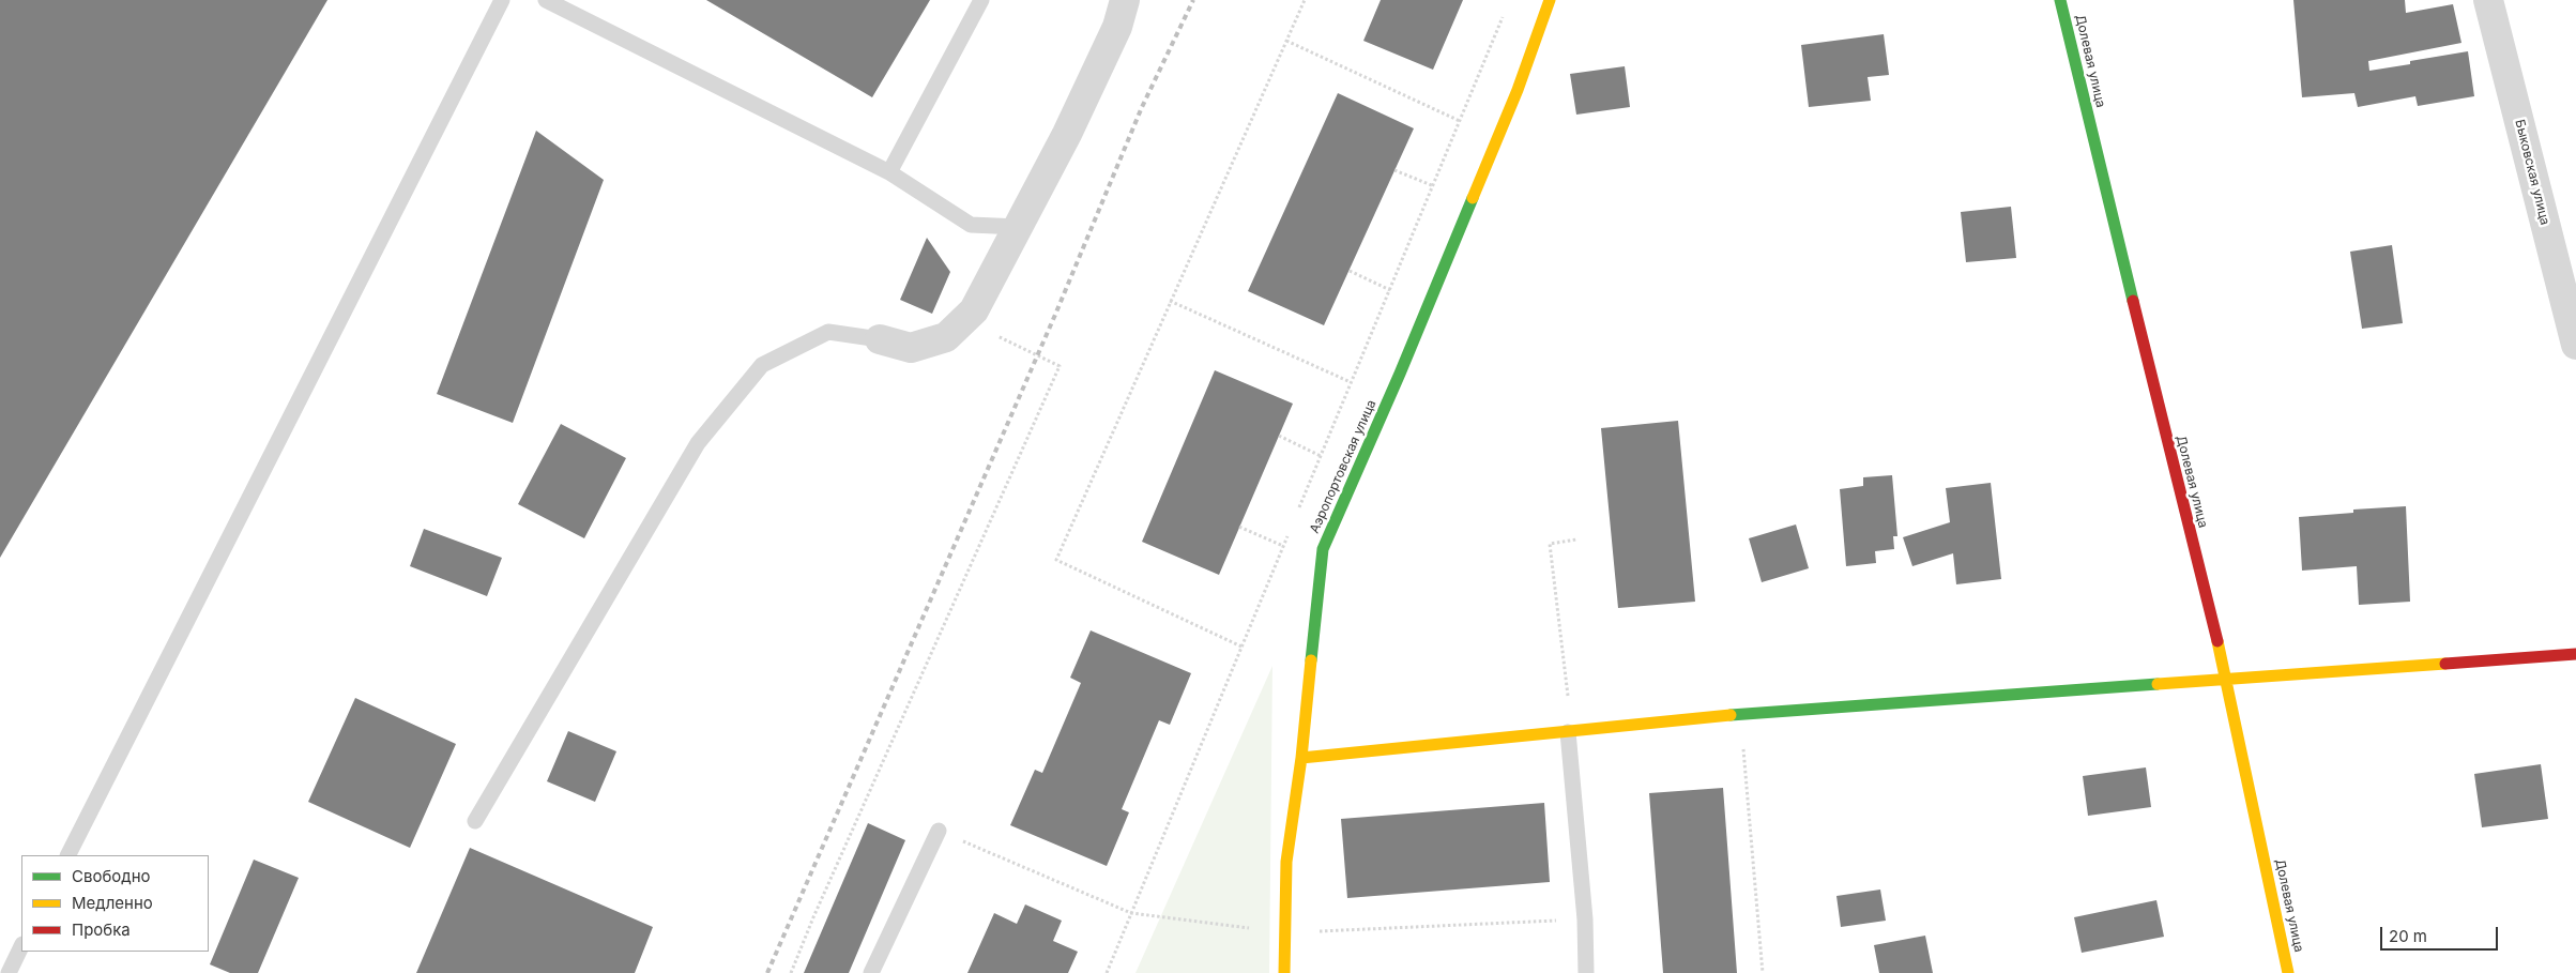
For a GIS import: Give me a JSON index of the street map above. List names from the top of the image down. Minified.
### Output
{"streets":{"street":["Долевая улица","Быковская улица","Аэропортовская улица"]},"legend":["Свободно","Медленно","Пробка"],"scale_bar":"20 m"}
